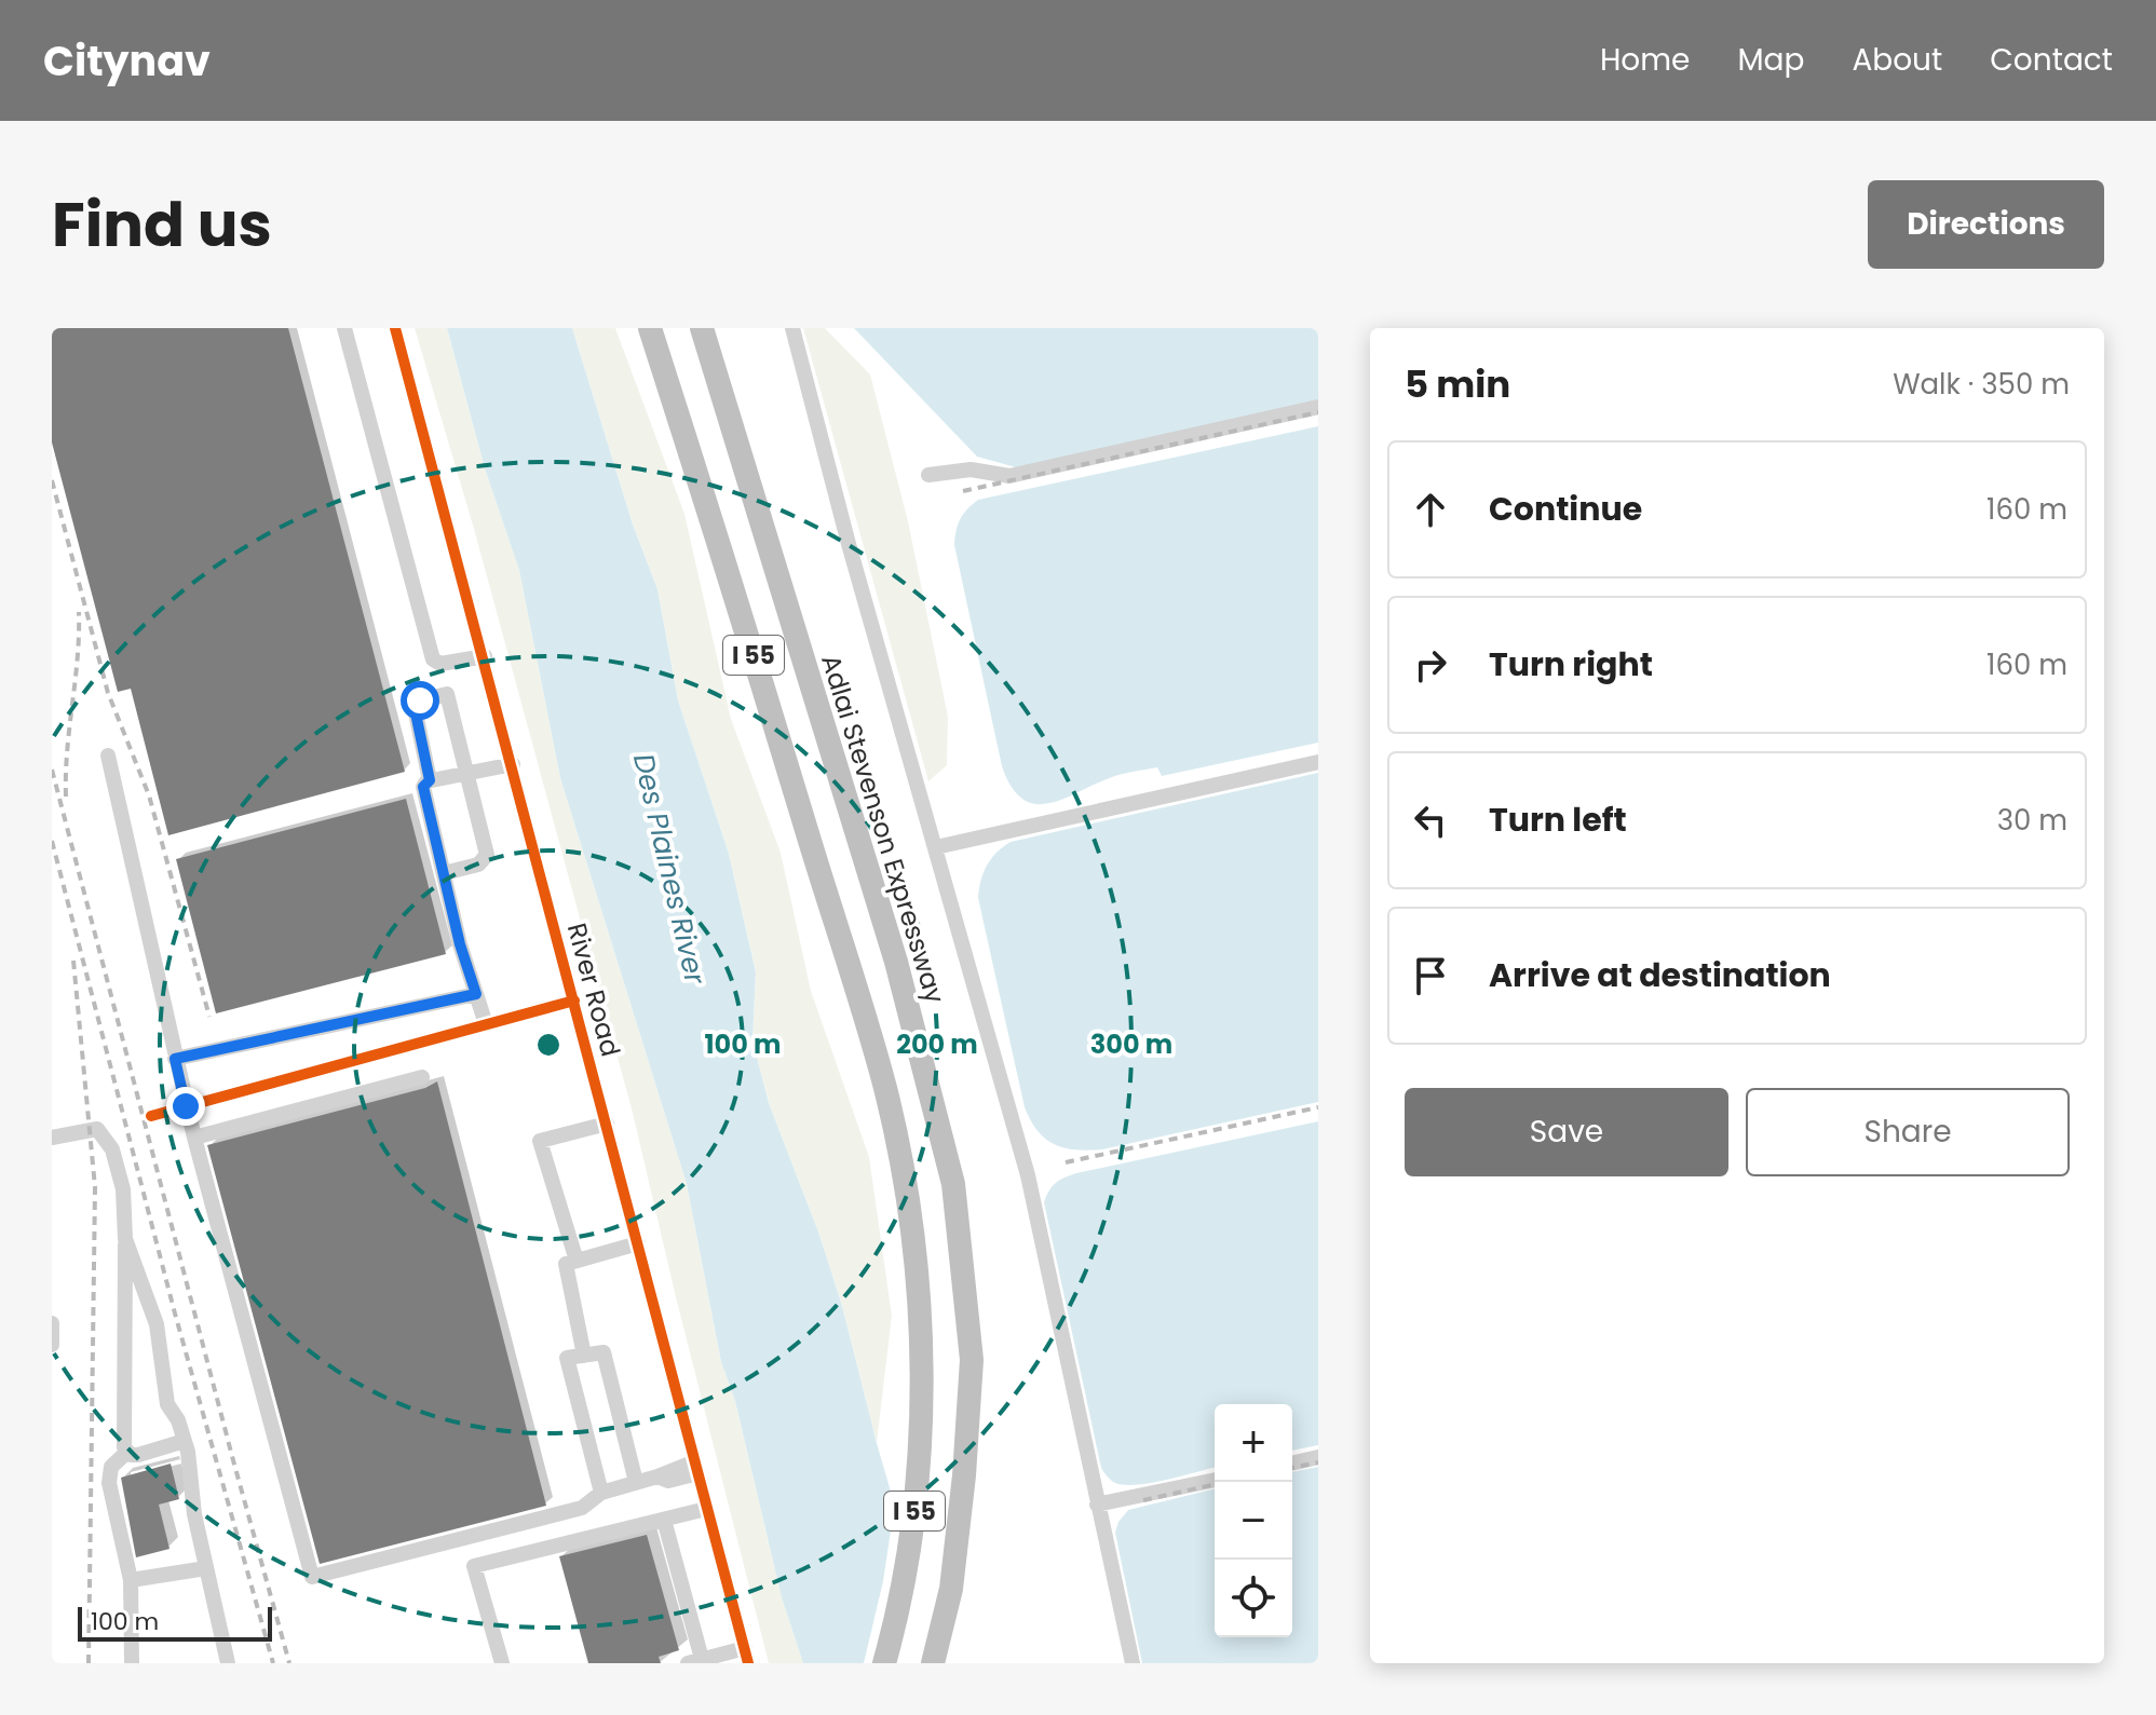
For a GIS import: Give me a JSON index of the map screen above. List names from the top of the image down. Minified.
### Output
{"streets":{"highway":["I 55","Adlai Stevenson Expressway"],"street":["River Road"]},"water":["Des Plaines River"],"scale_bar":"100 m","page":{"header":"Citynav","nav":["Home","Map","About","Contact"],"title":"Find us","buttons":["Directions",["Save","Share"]],"heading":["5 min","Walk · 350 m"],"list":[["Continue","160 m"],["Turn right","160 m"],["Turn left","30 m"],"Arrive at destination"],"map_buttons":["+","−"],"scale":"100 m"},"rings":["100 m","200 m","300 m"]}
